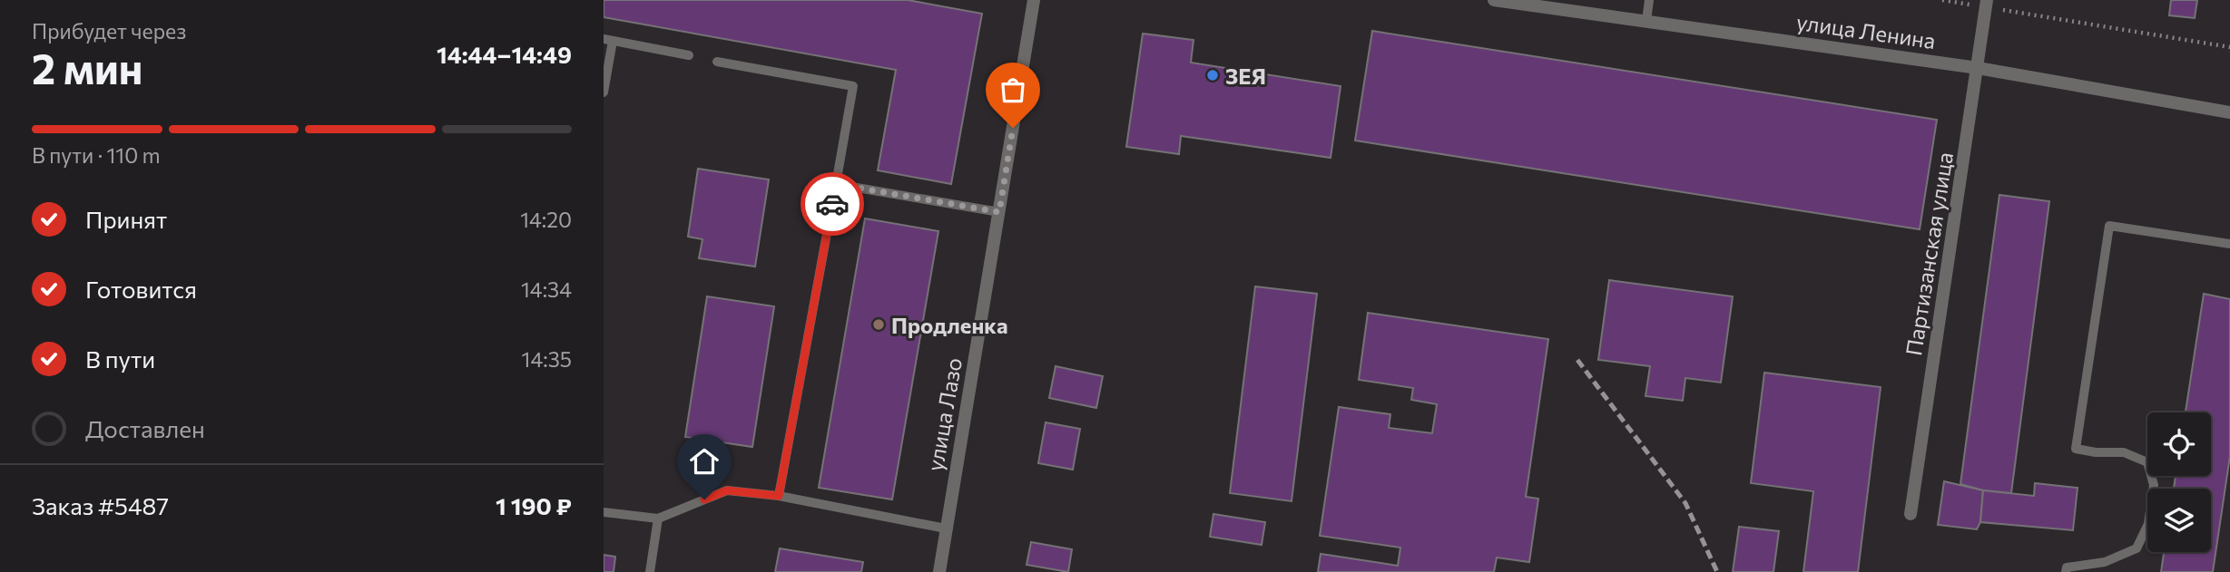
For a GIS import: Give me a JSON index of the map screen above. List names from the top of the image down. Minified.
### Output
{"streets":{"street":["улица Ленина","Партизанская улица","улица Лазо"]},"crossings":[["улица Ленина","Партизанская улица"]],"places":["ЗЕЯ","Продленка"],"page":{"heading":["2 мин","Прибудет через","14:44–14:49"],"panel":["Заказ #5487","1 190 ₽"],"bar":"В пути · 110 m","list":[["Принят","14:20"],["Готовится","14:34"],["В пути","14:35"],"Доставлен"]}}
